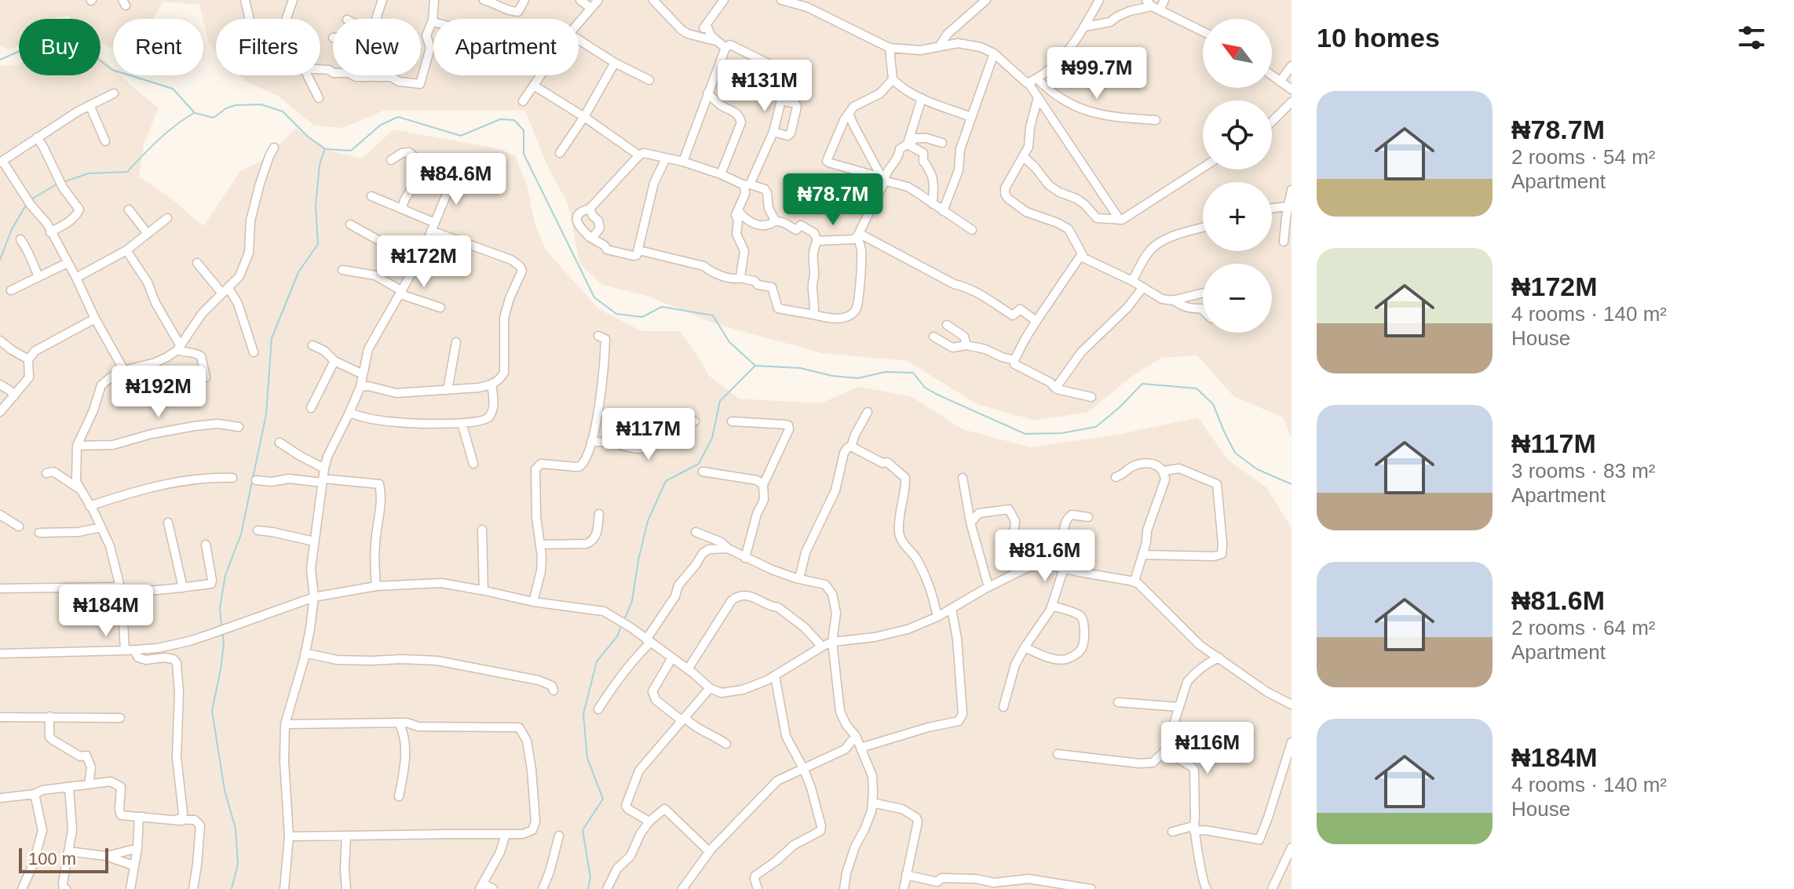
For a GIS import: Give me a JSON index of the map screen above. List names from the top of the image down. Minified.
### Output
{"scale_bar":"100 m","north":"top left","page":{"heading":"10 homes","map_buttons":["+","−"],"chip":["Buy","Rent","Filters","New","Apartment"],"price":["₦99.7M","₦131M","₦84.6M","₦78.7M","₦172M","₦192M","₦117M","₦81.6M","₦184M","₦116M"],"list":[{"name":"₦78.7M","note":"2 rooms · 54 m² · Apartment"},{"name":"₦172M","note":"4 rooms · 140 m² · House"},{"name":"₦117M","note":"3 rooms · 83 m² · Apartment"},{"name":"₦81.6M","note":"2 rooms · 64 m² · Apartment"},{"name":"₦184M","note":"4 rooms · 140 m² · House"}],"scale":"100 m"}}
